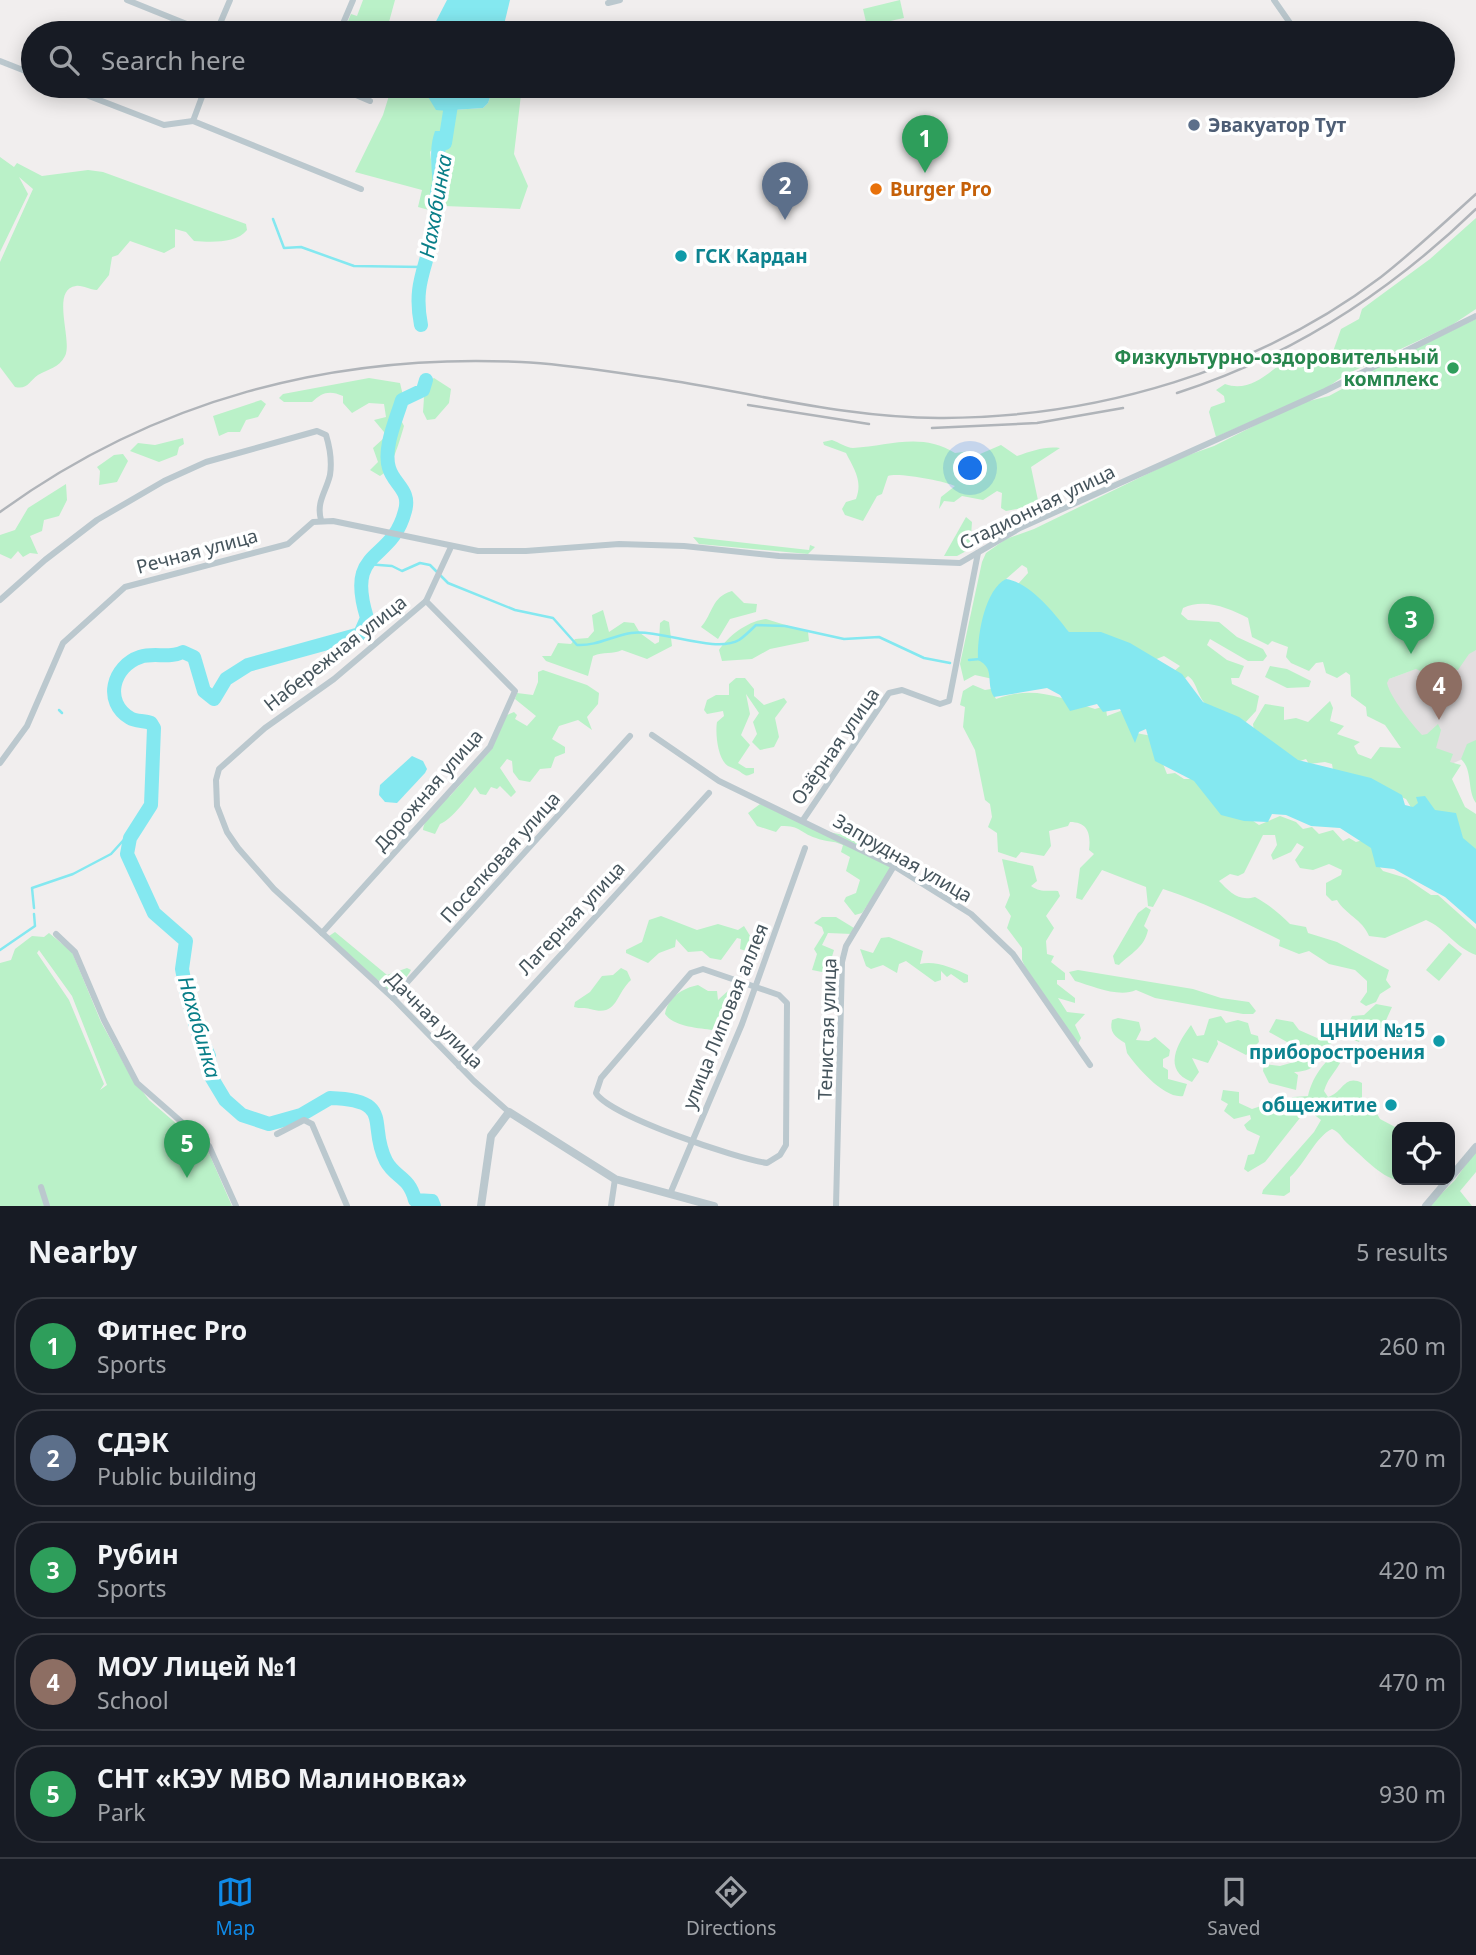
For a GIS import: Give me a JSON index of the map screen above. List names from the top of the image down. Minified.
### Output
{"streets":{"street":["Стадионная улица","Речная улица","Набережная улица","Озёрная улица","Дорожная улица","Поселковая улица","Запрудная улица","Лагерная улица","улица Липовая аллея","Дачная улица","Тенистая улица"]},"crossings":[["Стадионная улица","Речная улица"],["Стадионная улица","Набережная улица"],["Стадионная улица","Озёрная улица"],["Набережная улица","Дорожная улица"],["Набережная улица","Дачная улица"],["Озёрная улица","Запрудная улица"],["Дорожная улица","Дачная улица"],["Поселковая улица","Дачная улица"],["Запрудная улица","Тенистая улица"],["Лагерная улица","Дачная улица"],["улица Липовая аллея","Дачная улица"]],"water":["Нахабинка"],"places":["Эвакуатор Тут","Burger Pro","ГСК Кардан","Физкультурно-оздоровительный комплекс","ЦНИИ №15 приборостроения","общежитие"],"page":{"search":"Search here","pins":["1","2","3","4","5"],"heading":["Nearby","5 results"],"list":[{"mark":"1","name":"Фитнес Pro","note":"Sports","value":"260 m"},{"mark":"2","name":"СДЭК","note":"Public building","value":"270 m"},{"mark":"3","name":"Рубин","note":"Sports","value":"420 m"},{"mark":"4","name":"МОУ Лицей №1","note":"School","value":"470 m"},{"mark":"5","name":"СНТ «КЭУ МВО Малиновка»","note":"Park","value":"930 m"}],"nav":["Map","Directions","Saved"]}}
